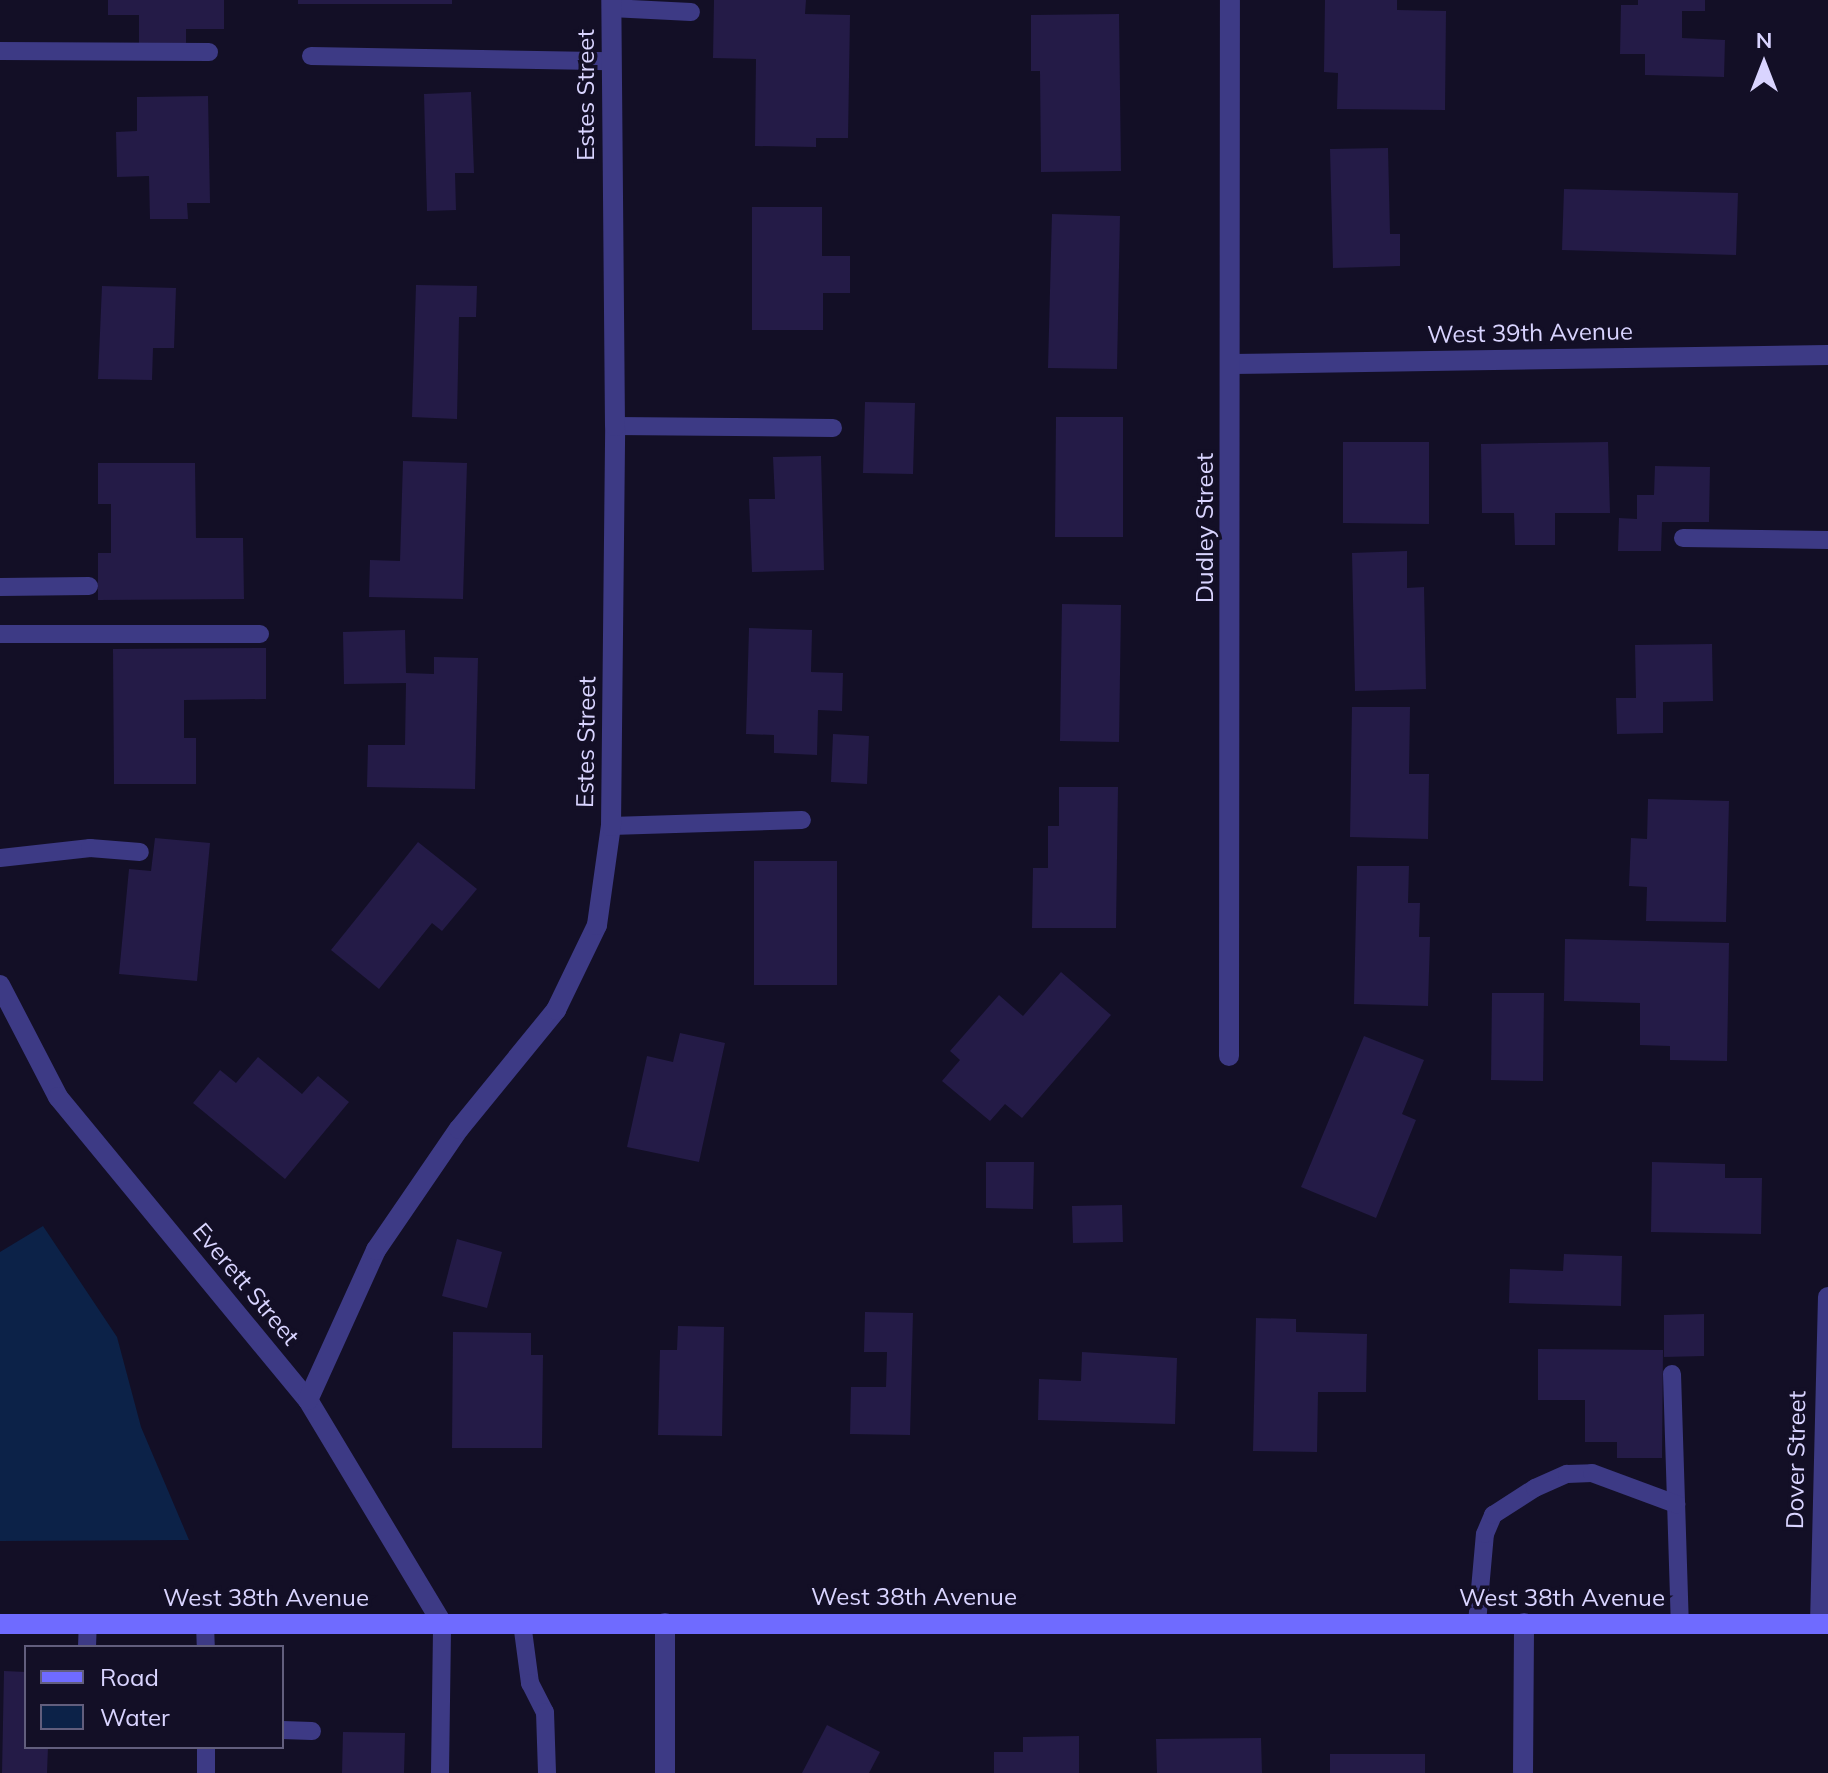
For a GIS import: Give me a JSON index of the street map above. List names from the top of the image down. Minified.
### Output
{"streets":{"main road":["West 38th Avenue"],"street":["Estes Street","West 39th Avenue","Dudley Street","Everett Street","Dover Street"]},"crossings":[["Estes Street","Everett Street"],["West 39th Avenue","Dudley Street"],["Everett Street","West 38th Avenue"],["Dover Street","West 38th Avenue"]],"legend":["Road","Water"],"north":"top"}
